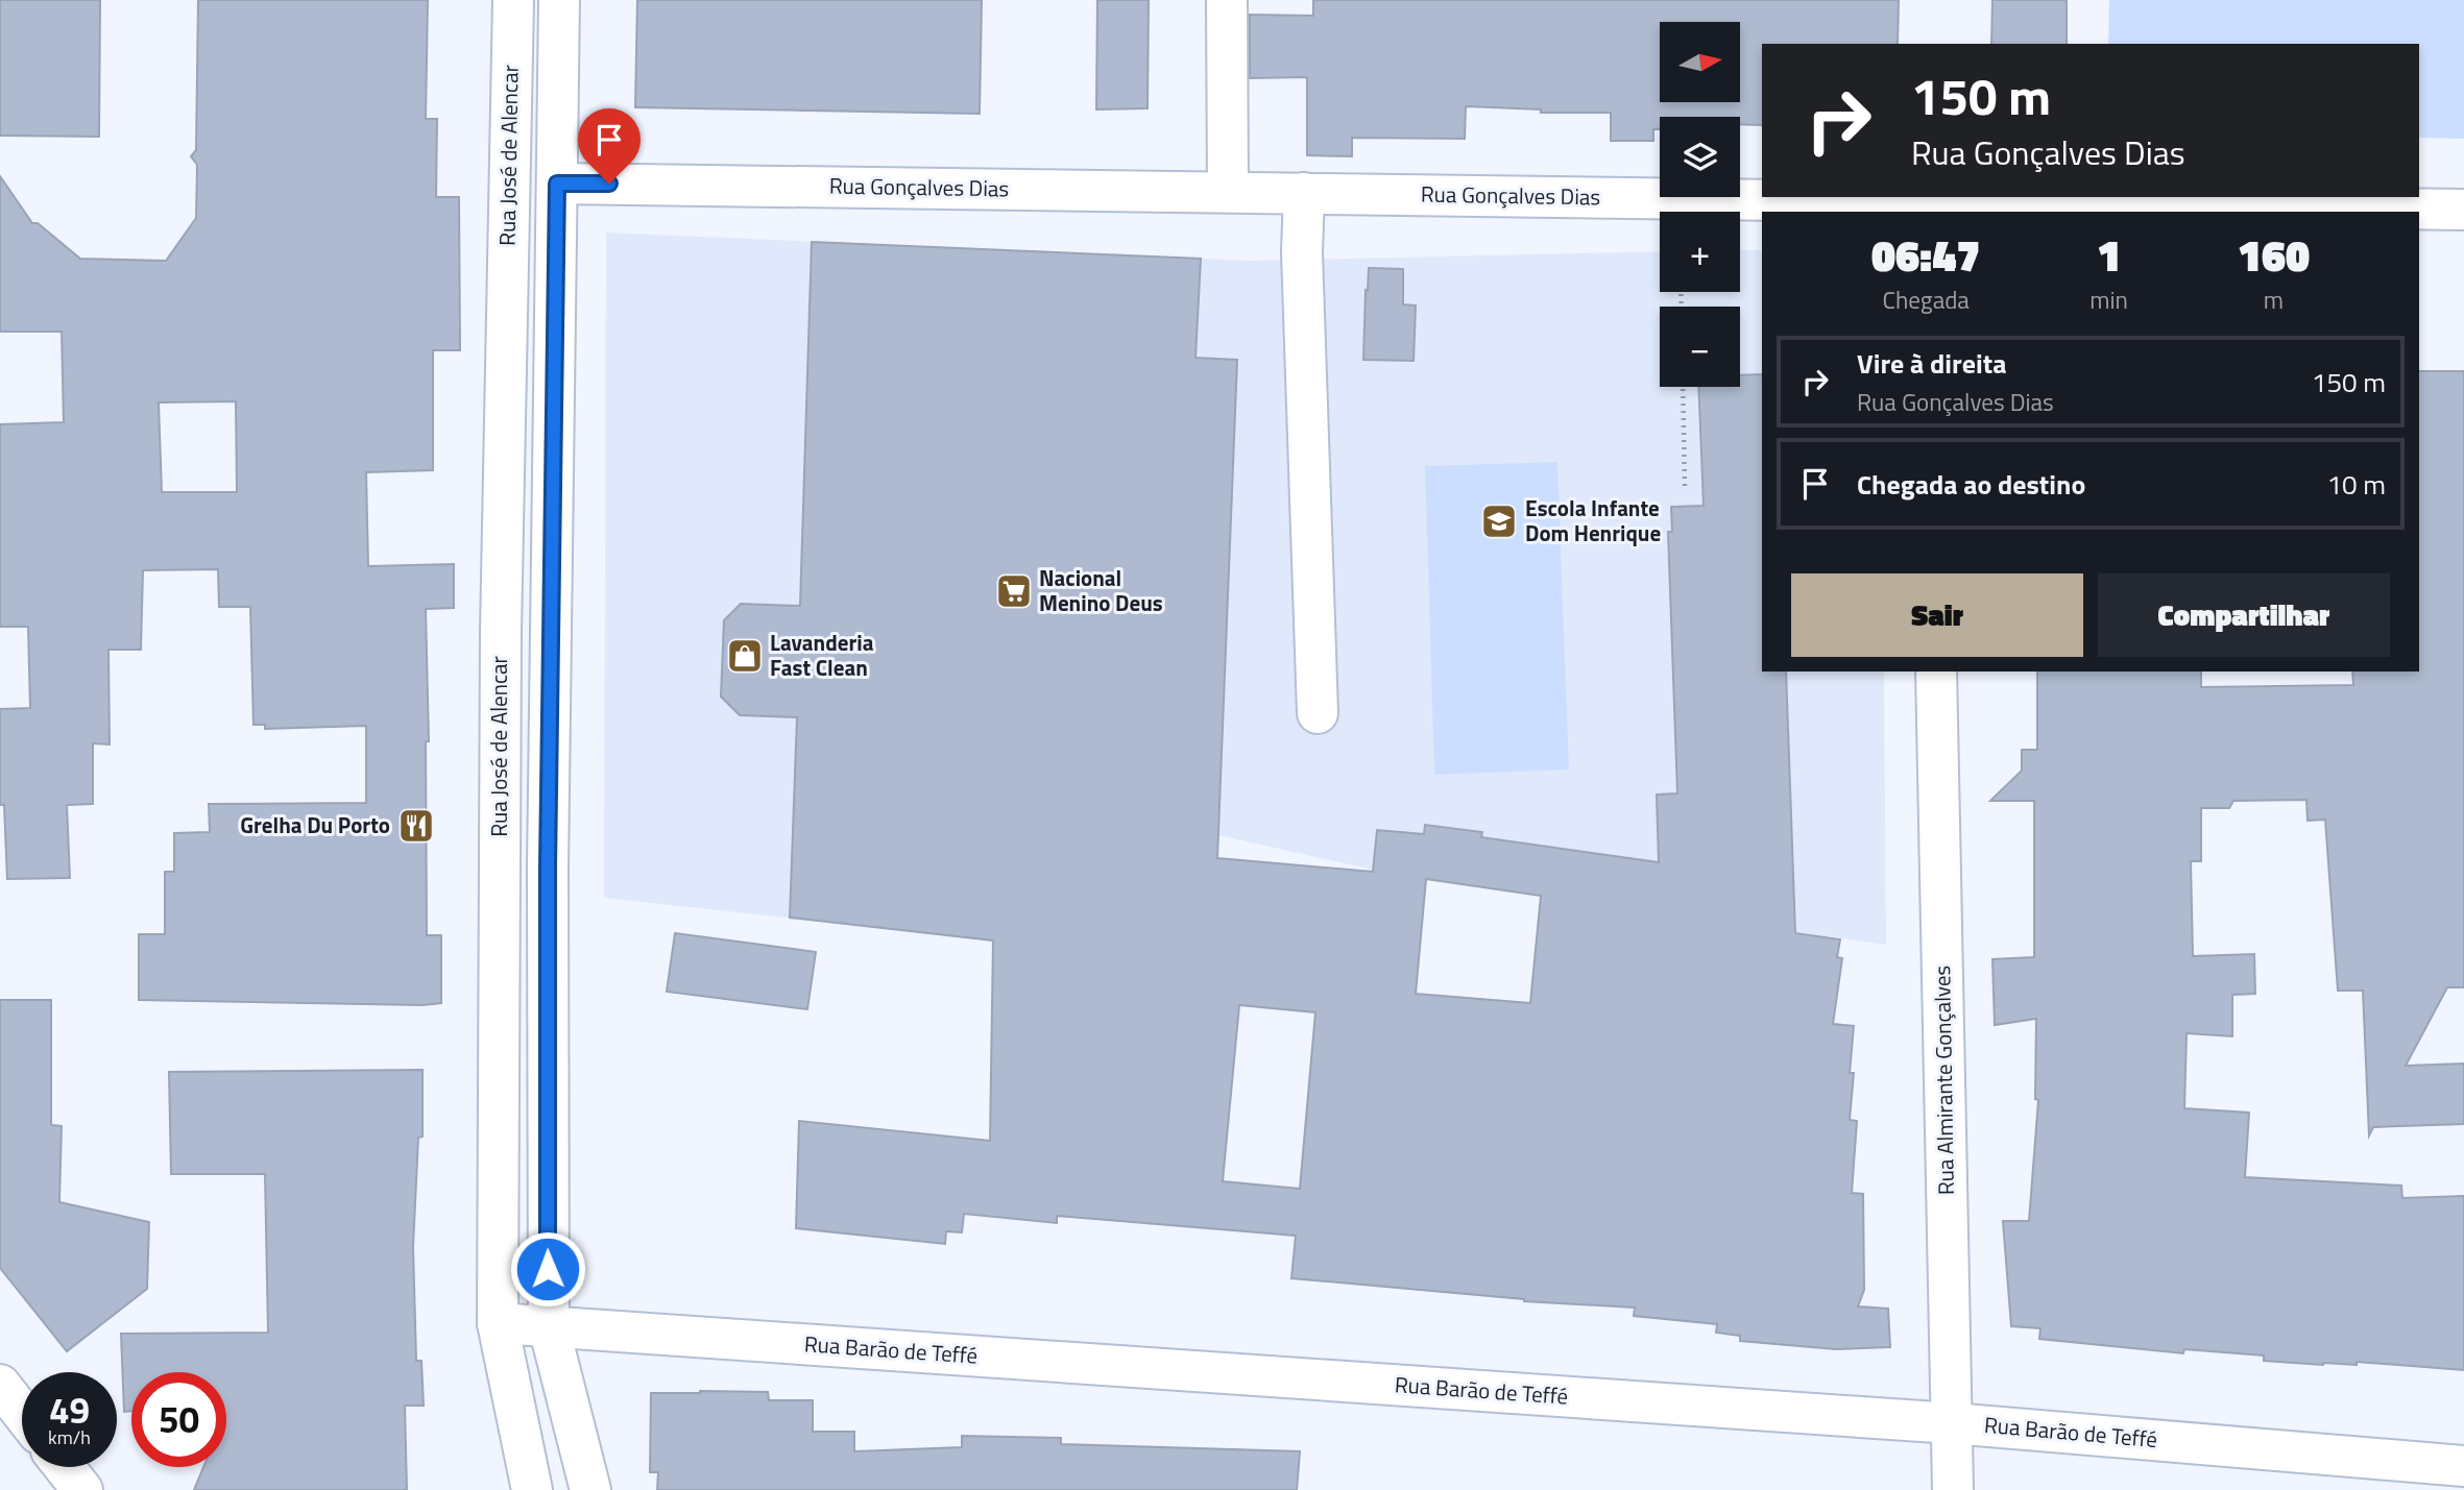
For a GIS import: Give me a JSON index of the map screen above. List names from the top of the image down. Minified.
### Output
{"streets":{"street":["Rua José de Alencar","Rua Gonçalves Dias","Rua Almirante Gonçalves","Rua Barão de Teffé"]},"crossings":[["Rua José de Alencar","Rua Barão de Teffé"],["Rua Almirante Gonçalves","Rua Barão de Teffé"]],"places":{"school or university":["Escola Infante Dom Henrique"],"supermarket":["Nacional Menino Deus"],"shop":["Lavanderia Fast Clean"],"restaurant":["Grelha Du Porto"]},"north":"right","page":{"map_buttons":["+","−"],"turn":["150 m","Rua Gonçalves Dias"],"eta":["06:47","Chegada","1","min","160","m"],"list":[{"name":"Vire à direita","note":"Rua Gonçalves Dias","value":"150 m"},{"name":"Chegada ao destino","value":"10 m"}],"buttons":["Sair","Compartilhar"],"speed":"49 km/h","limit":"50"}}
